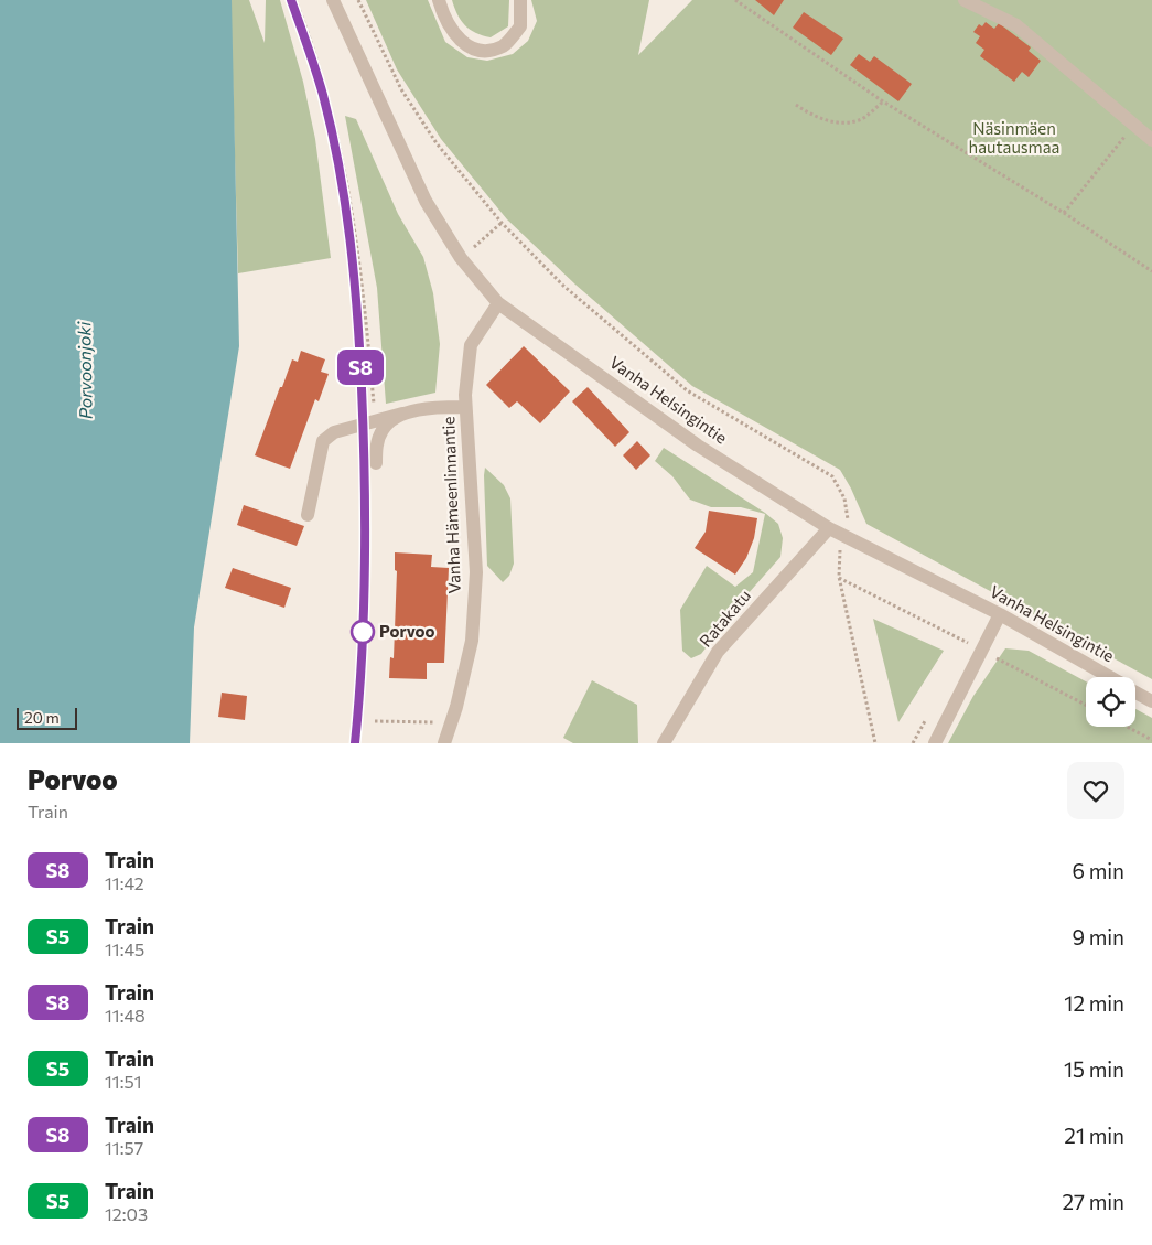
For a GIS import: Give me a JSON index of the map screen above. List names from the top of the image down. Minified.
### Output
{"streets":{"street":["Vanha Helsingintie","Vanha Hämeenlinnantie","Ratakatu"]},"crossings":[["Vanha Helsingintie","Vanha Hämeenlinnantie"],["Vanha Helsingintie","Ratakatu"]],"water":["Porvoonjoki"],"parks":["Näsinmäen hautausmaa"],"places":["Porvoo"],"scale_bar":"20 m","page":{"on_map":"S8","scale":"20 m","heading":["Porvoo","Train"],"list":[{"mark":"S8","name":"Train","note":"11:42","value":"6 min"},{"mark":"S5","name":"Train","note":"11:45","value":"9 min"},{"mark":"S8","name":"Train","note":"11:48","value":"12 min"},{"mark":"S5","name":"Train","note":"11:51","value":"15 min"},{"mark":"S8","name":"Train","note":"11:57","value":"21 min"},{"mark":"S5","name":"Train","note":"12:03","value":"27 min"}]}}
